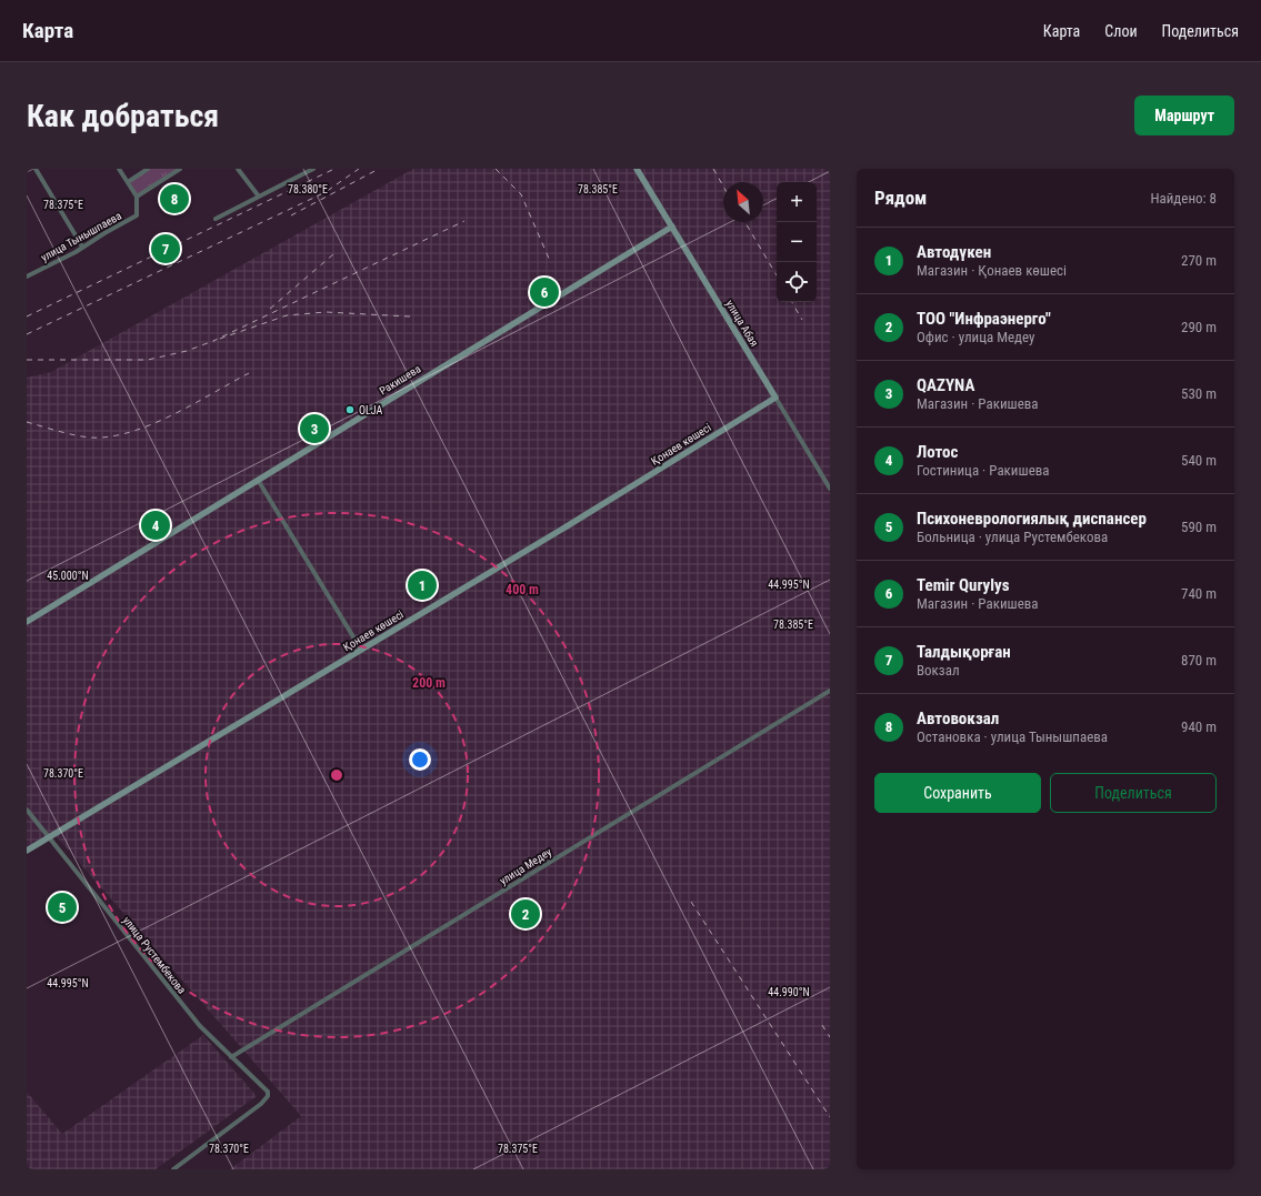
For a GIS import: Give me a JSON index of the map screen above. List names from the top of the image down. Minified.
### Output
{"streets":{"street":["улица Тынышпаева","улица Абая","Ракишева","Қонаев көшесі","улица Медеу","улица Рустембекова"]},"crossings":[["улица Абая","Ракишева"],["улица Абая","Қонаев көшесі"],["Қонаев көшесі","улица Рустембекова"],["улица Медеу","улица Рустембекова"]],"places":["OLJA"],"north":"top left","page":{"header":"Карта","nav":["Карта","Слои","Поделиться"],"buttons":["Маршрут",["Сохранить","Поделиться"]],"title":"Как добраться","heading":["Рядом","Найдено: 8"],"map_buttons":["+","−"],"pins":["8","7","6","3","4","1","5","2"],"list":[{"mark":"1","name":"Автодүкен","note":"Магазин · Қонаев көшесі","value":"270 m"},{"mark":"2","name":"ТОО \"Инфраэнерго\"","note":"Офис · улица Медеу","value":"290 m"},{"mark":"3","name":"QAZYNA","note":"Магазин · Ракишева","value":"530 m"},{"mark":"4","name":"Лотос","note":"Гостиница · Ракишева","value":"540 m"},{"mark":"5","name":"Психоневрологиялық диспансер","note":"Больница · улица Рустембекова","value":"590 m"},{"mark":"6","name":"Temir Qurylys","note":"Магазин · Ракишева","value":"740 m"},{"mark":"7","name":"Талдықорған","note":"Вокзал","value":"870 m"},{"mark":"8","name":"Автовокзал","note":"Остановка · улица Тынышпаева","value":"940 m"}]},"coordinates":["78.380°E","78.385°E","78.375°E","45.000°N","44.995°N","78.370°E","44.990°N"],"rings":["400 m","200 m"]}
